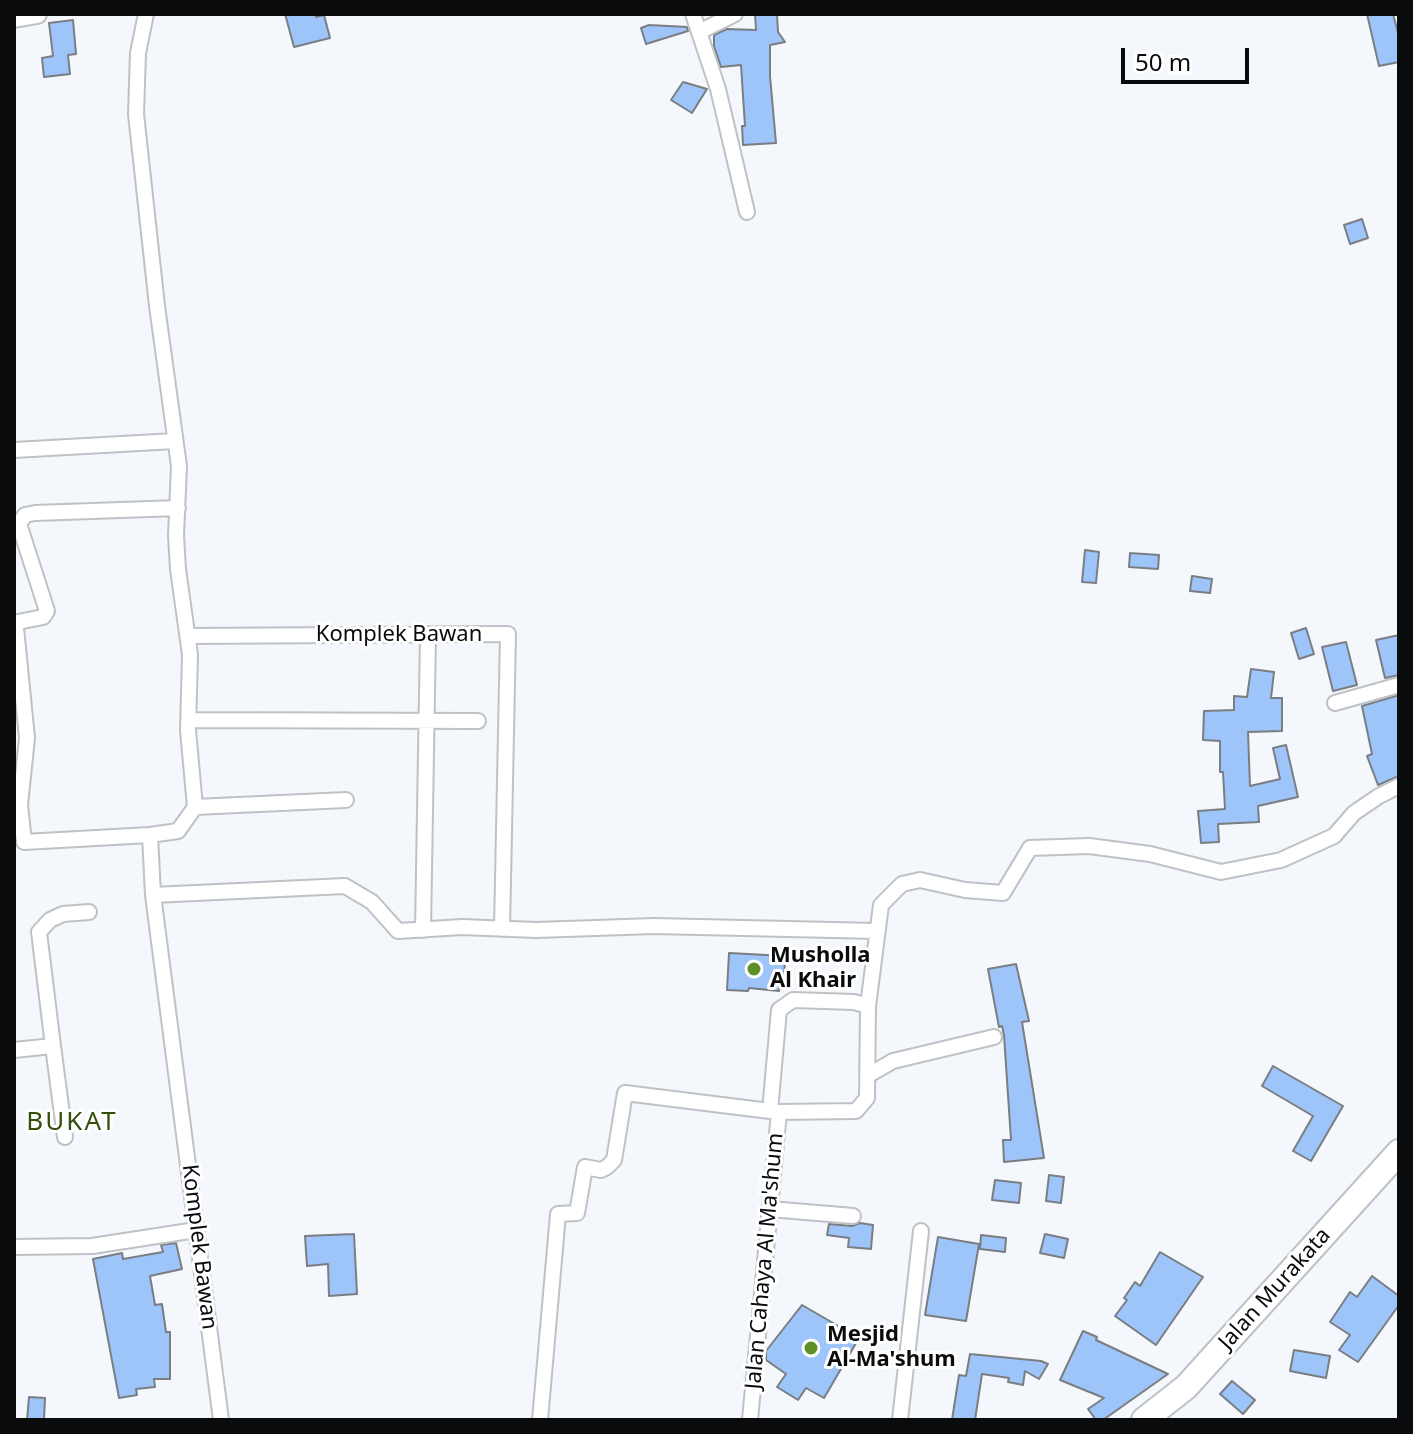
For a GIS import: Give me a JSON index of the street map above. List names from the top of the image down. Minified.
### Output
{"streets":{"main road":["Jalan Murakata"],"street":["Komplek Bawan","Jalan Cahaya Al Ma'shum"]},"districts":["BUKAT"],"places":["Musholla Al Khair","Mesjid Al-Ma'shum"],"scale_bar":"50 m"}
